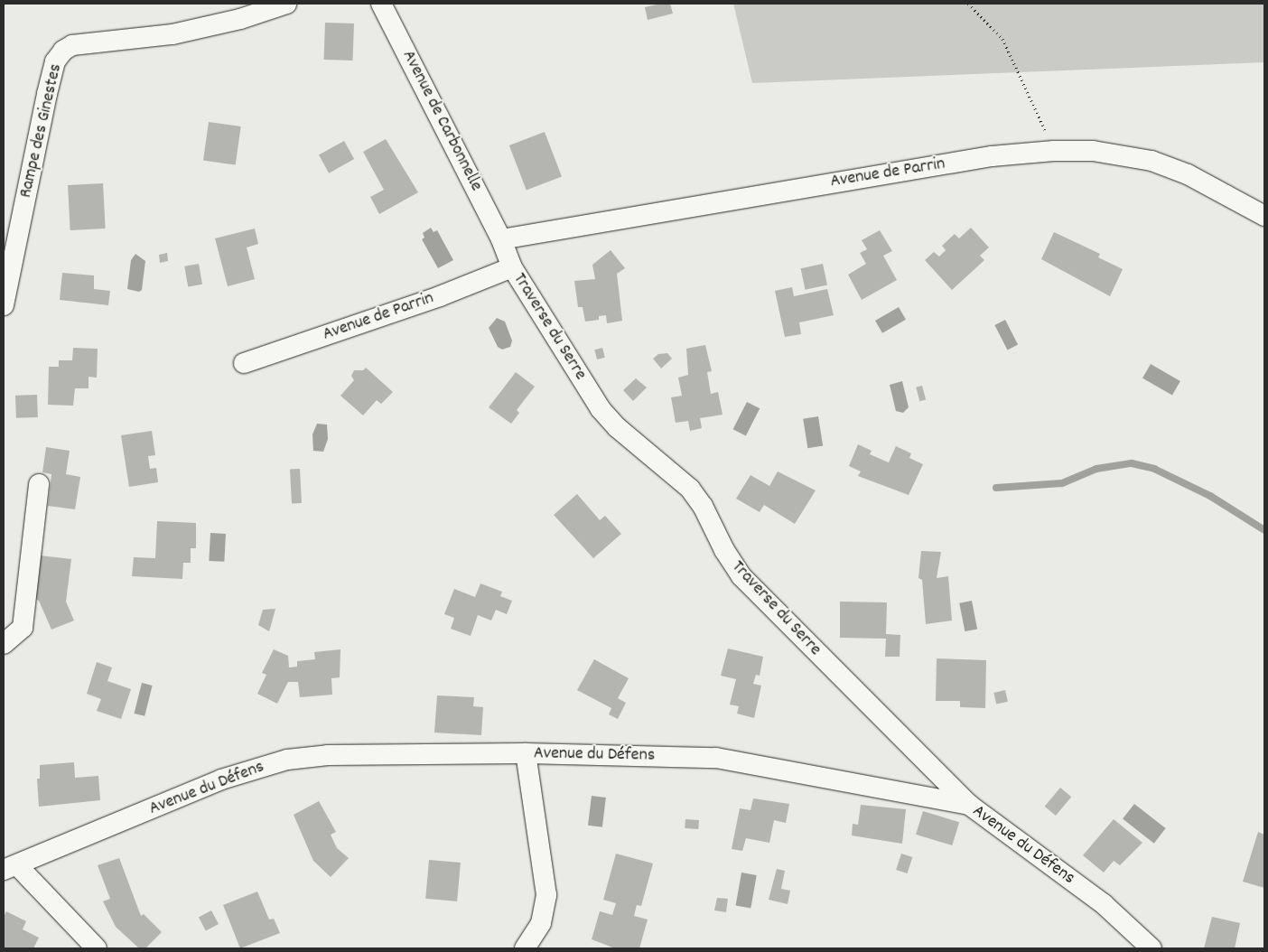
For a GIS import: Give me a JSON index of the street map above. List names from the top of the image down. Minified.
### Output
{"streets":{"street":["Avenue de Carbonnelle","Rampe des Ginestes","Avenue de Parrin","Traverse du Serre","Avenue du Défens"]},"crossings":[["Avenue de Carbonnelle","Avenue de Parrin"],["Avenue de Carbonnelle","Traverse du Serre"],["Avenue de Parrin","Traverse du Serre"],["Traverse du Serre","Avenue du Défens"]]}
